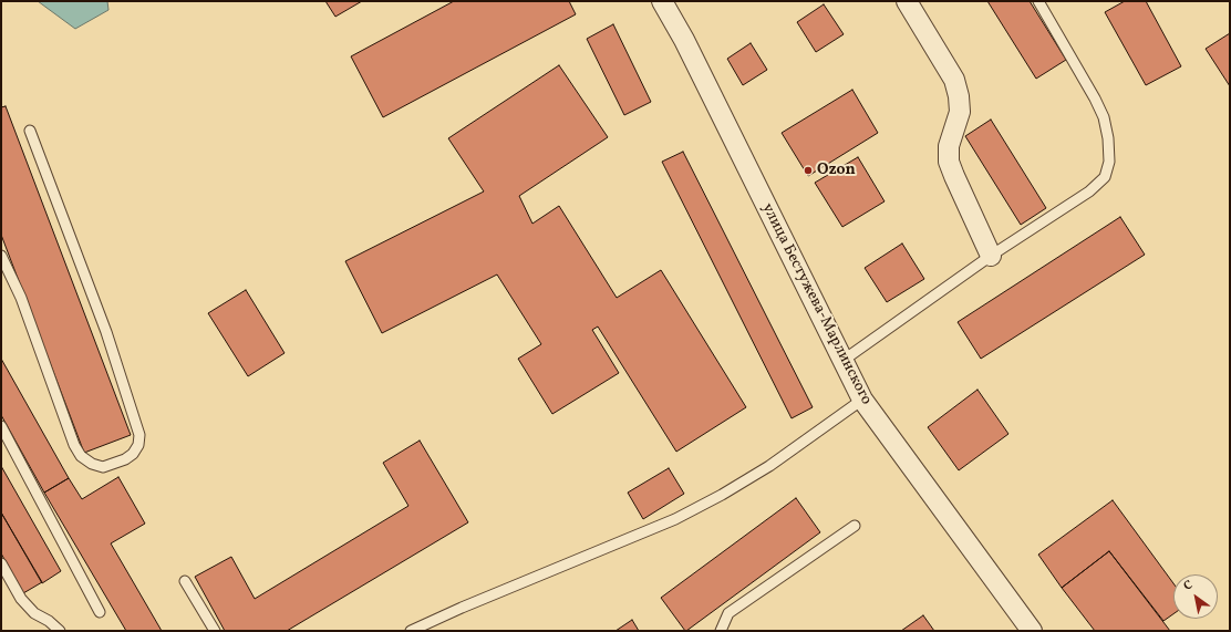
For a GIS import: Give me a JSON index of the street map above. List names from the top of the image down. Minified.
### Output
{"streets":{"street":["улица Бестужева-Марлинского"]},"places":["Ozon"],"north":"top left"}
